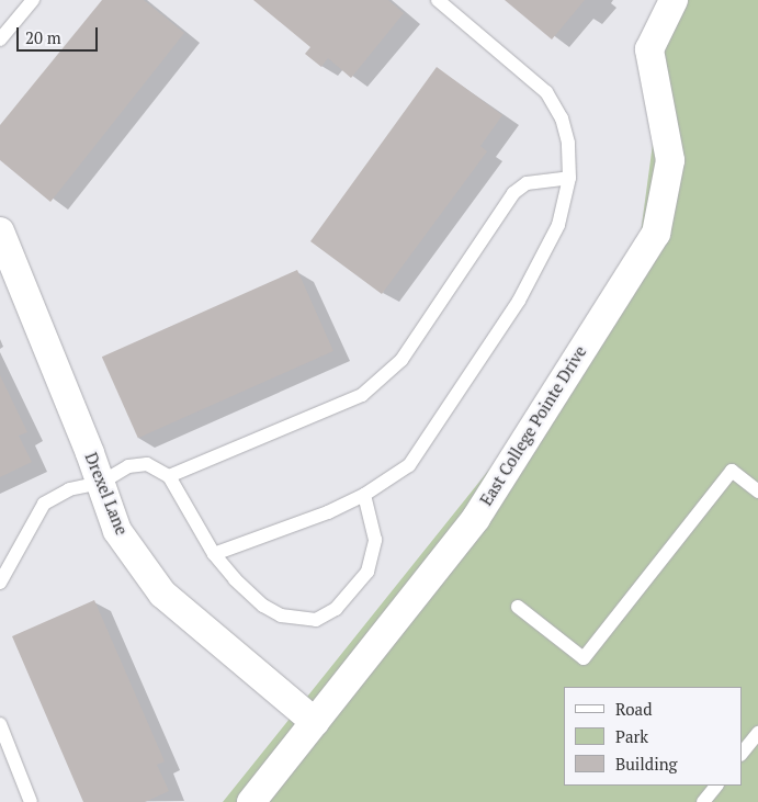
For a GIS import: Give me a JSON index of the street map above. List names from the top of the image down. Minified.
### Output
{"streets":{"street":["East College Pointe Drive","Drexel Lane"]},"crossings":[["East College Pointe Drive","Drexel Lane"]],"legend":["Road","Park","Building"],"scale_bar":"20 m"}
